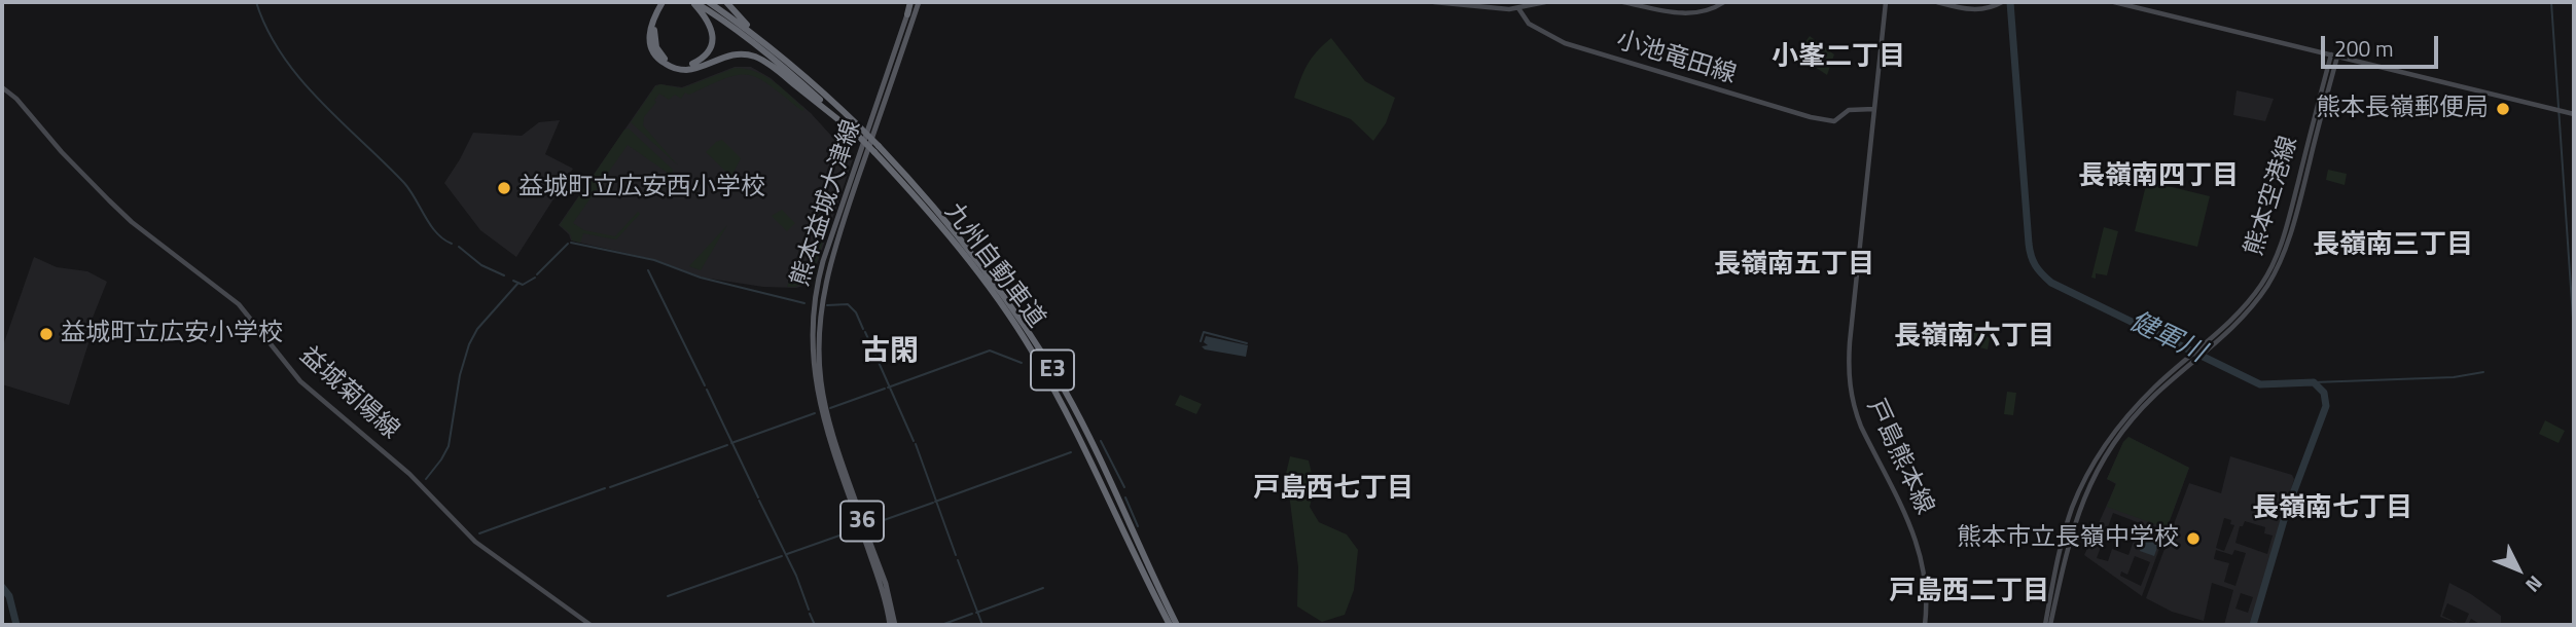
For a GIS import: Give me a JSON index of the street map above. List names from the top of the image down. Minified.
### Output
{"streets":{"highway":["九州自動車道","E3"],"main road":["小池竜田線","熊本空港線","熊本益城大津線","益城菊陽線","戸島熊本線","36"]},"crossings":[["小池竜田線","戸島熊本線"]],"districts":["小峯二丁目","長嶺南四丁目","長嶺南三丁目","長嶺南五丁目","長嶺南六丁目","古閑","戸島西七丁目","長嶺南七丁目","戸島西二丁目"],"water":["健軍川"],"places":["熊本長嶺郵便局","益城町立広安西小学校","益城町立広安小学校","熊本市立長嶺中学校"],"scale_bar":"200 m","north":"bottom right"}
